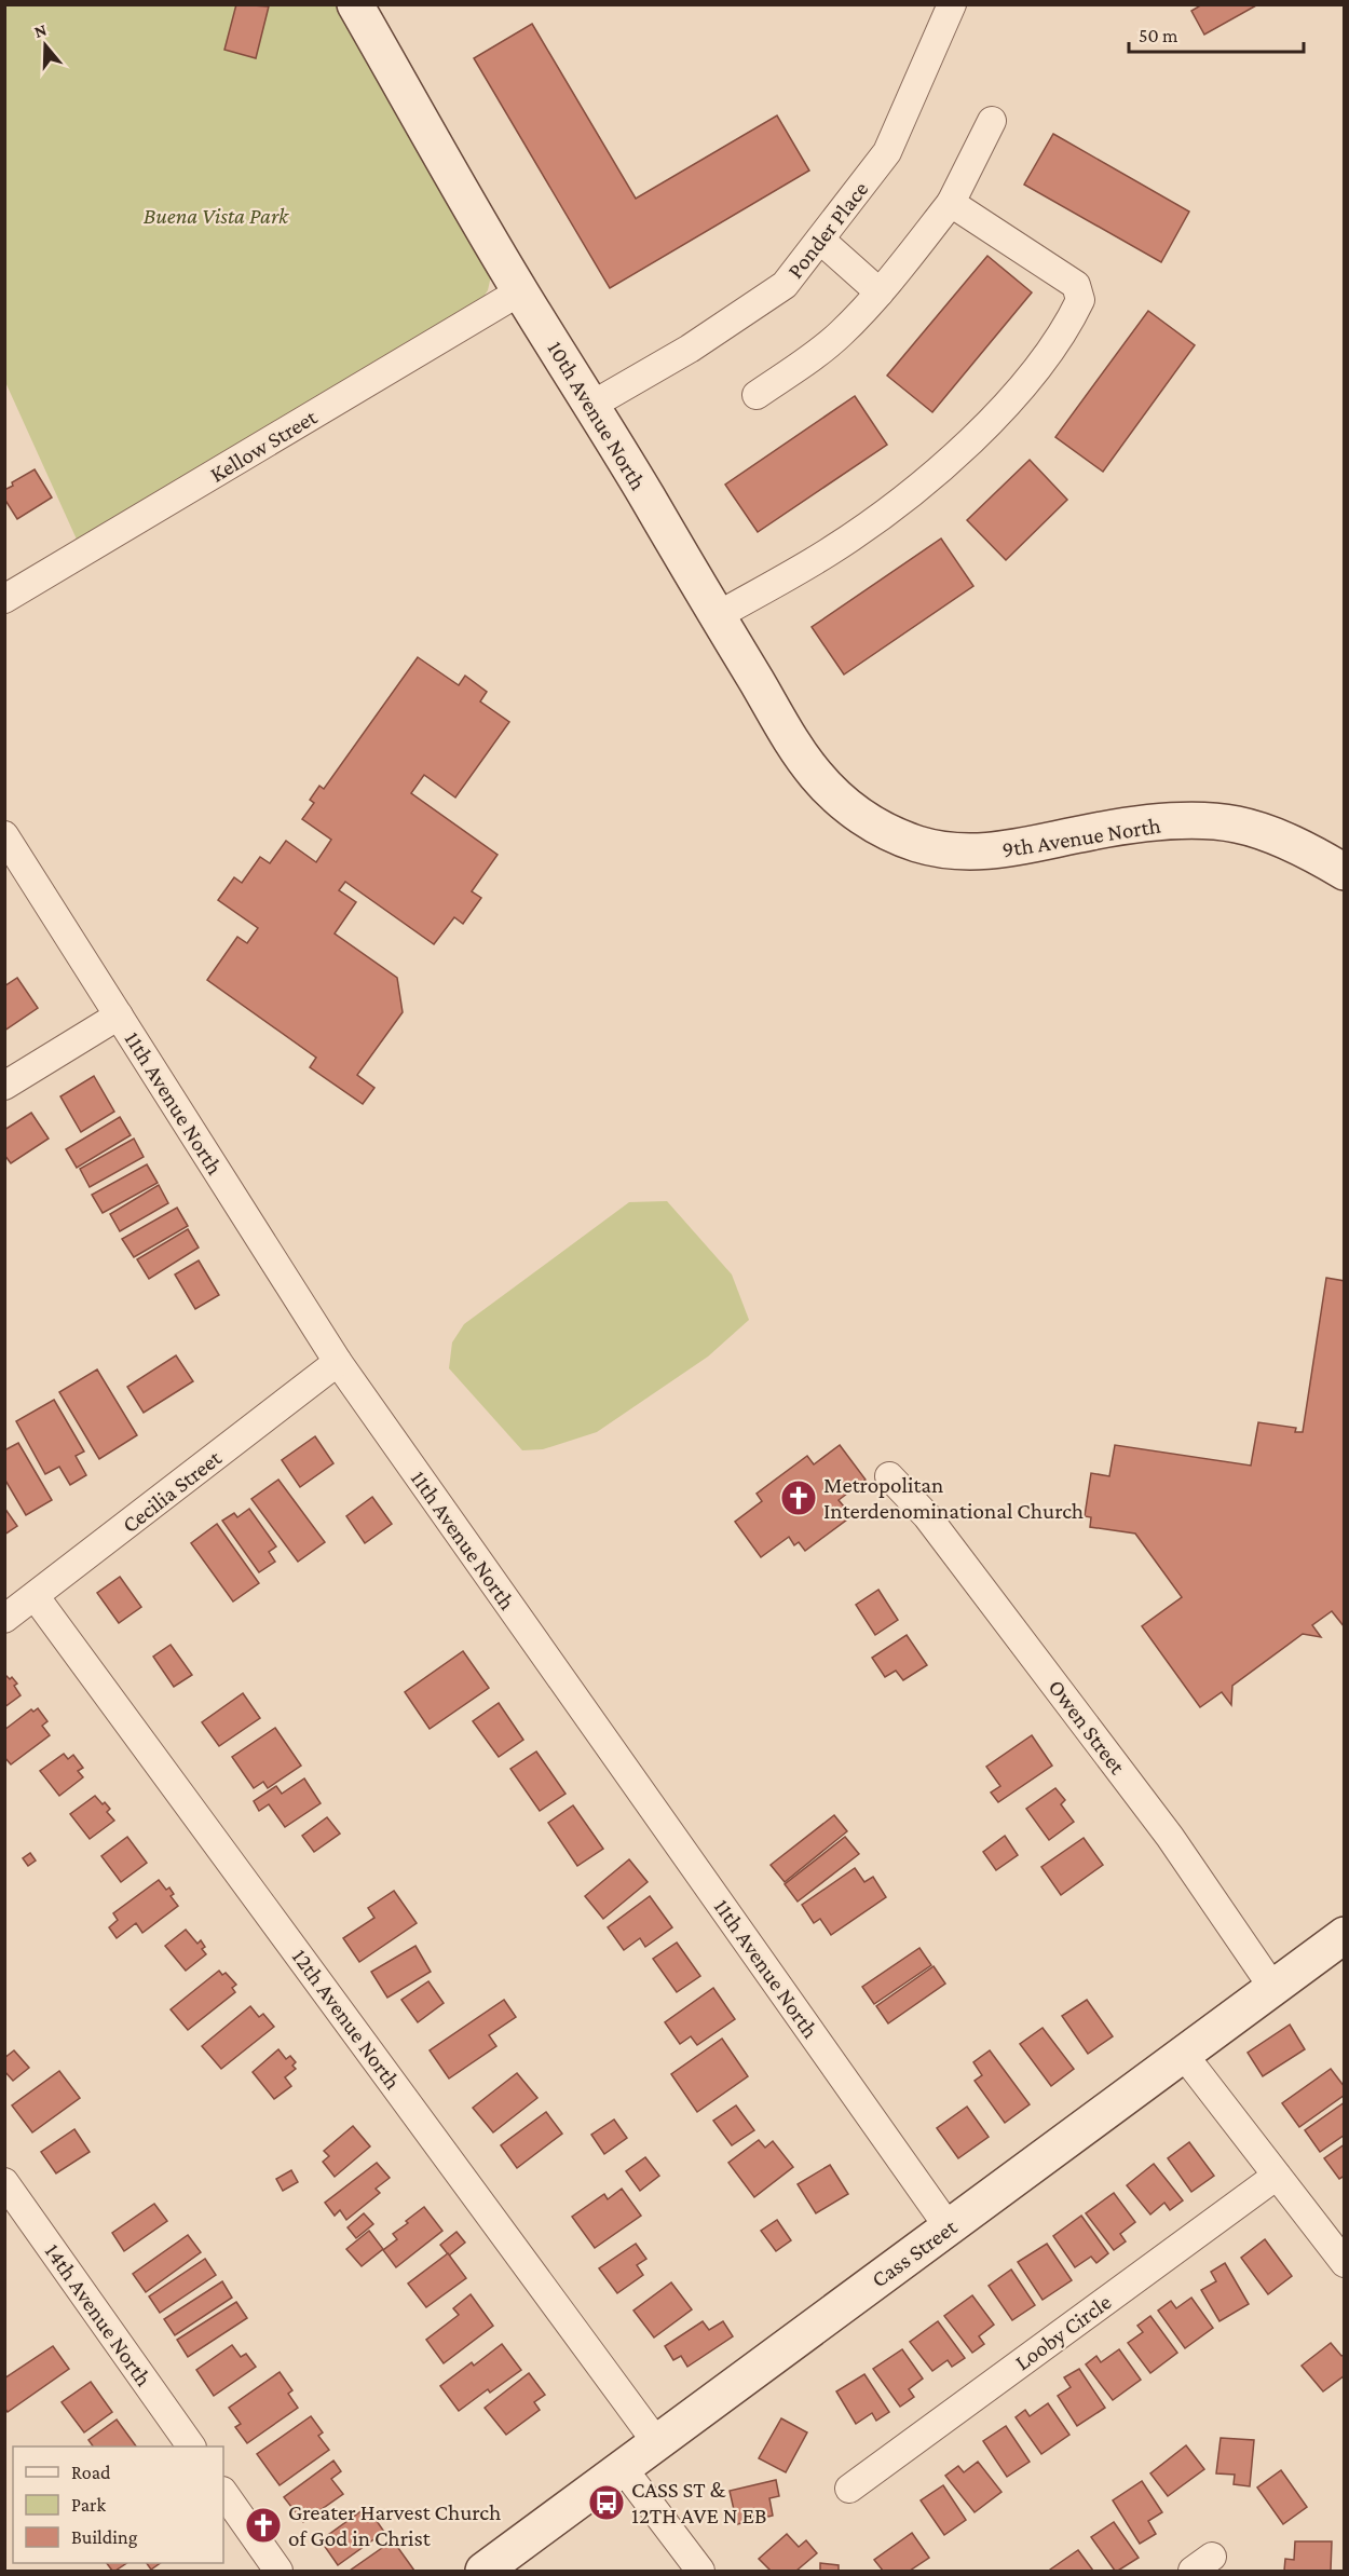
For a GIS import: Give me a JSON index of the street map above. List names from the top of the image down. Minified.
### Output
{"streets":{"street":["Ponder Place","10th Avenue North","Kellow Street","9th Avenue North","11th Avenue North","Cecilia Street","Owen Street","12th Avenue North","Cass Street","14th Avenue North","Looby Circle"]},"crossings":[["Ponder Place","10th Avenue North"],["10th Avenue North","Kellow Street"],["10th Avenue North","9th Avenue North"],["11th Avenue North","Cecilia Street"],["11th Avenue North","Cass Street"],["Cecilia Street","12th Avenue North"],["Owen Street","Cass Street"],["12th Avenue North","Cass Street"]],"parks":["Buena Vista Park"],"places":{"church":["Metropolitan Interdenominational Church","Greater Harvest Church of God in Christ"],"bus stop":["CASS ST & 12TH AVE N EB"]},"legend":["Road","Park","Building"],"scale_bar":"50 m","north":"top"}
